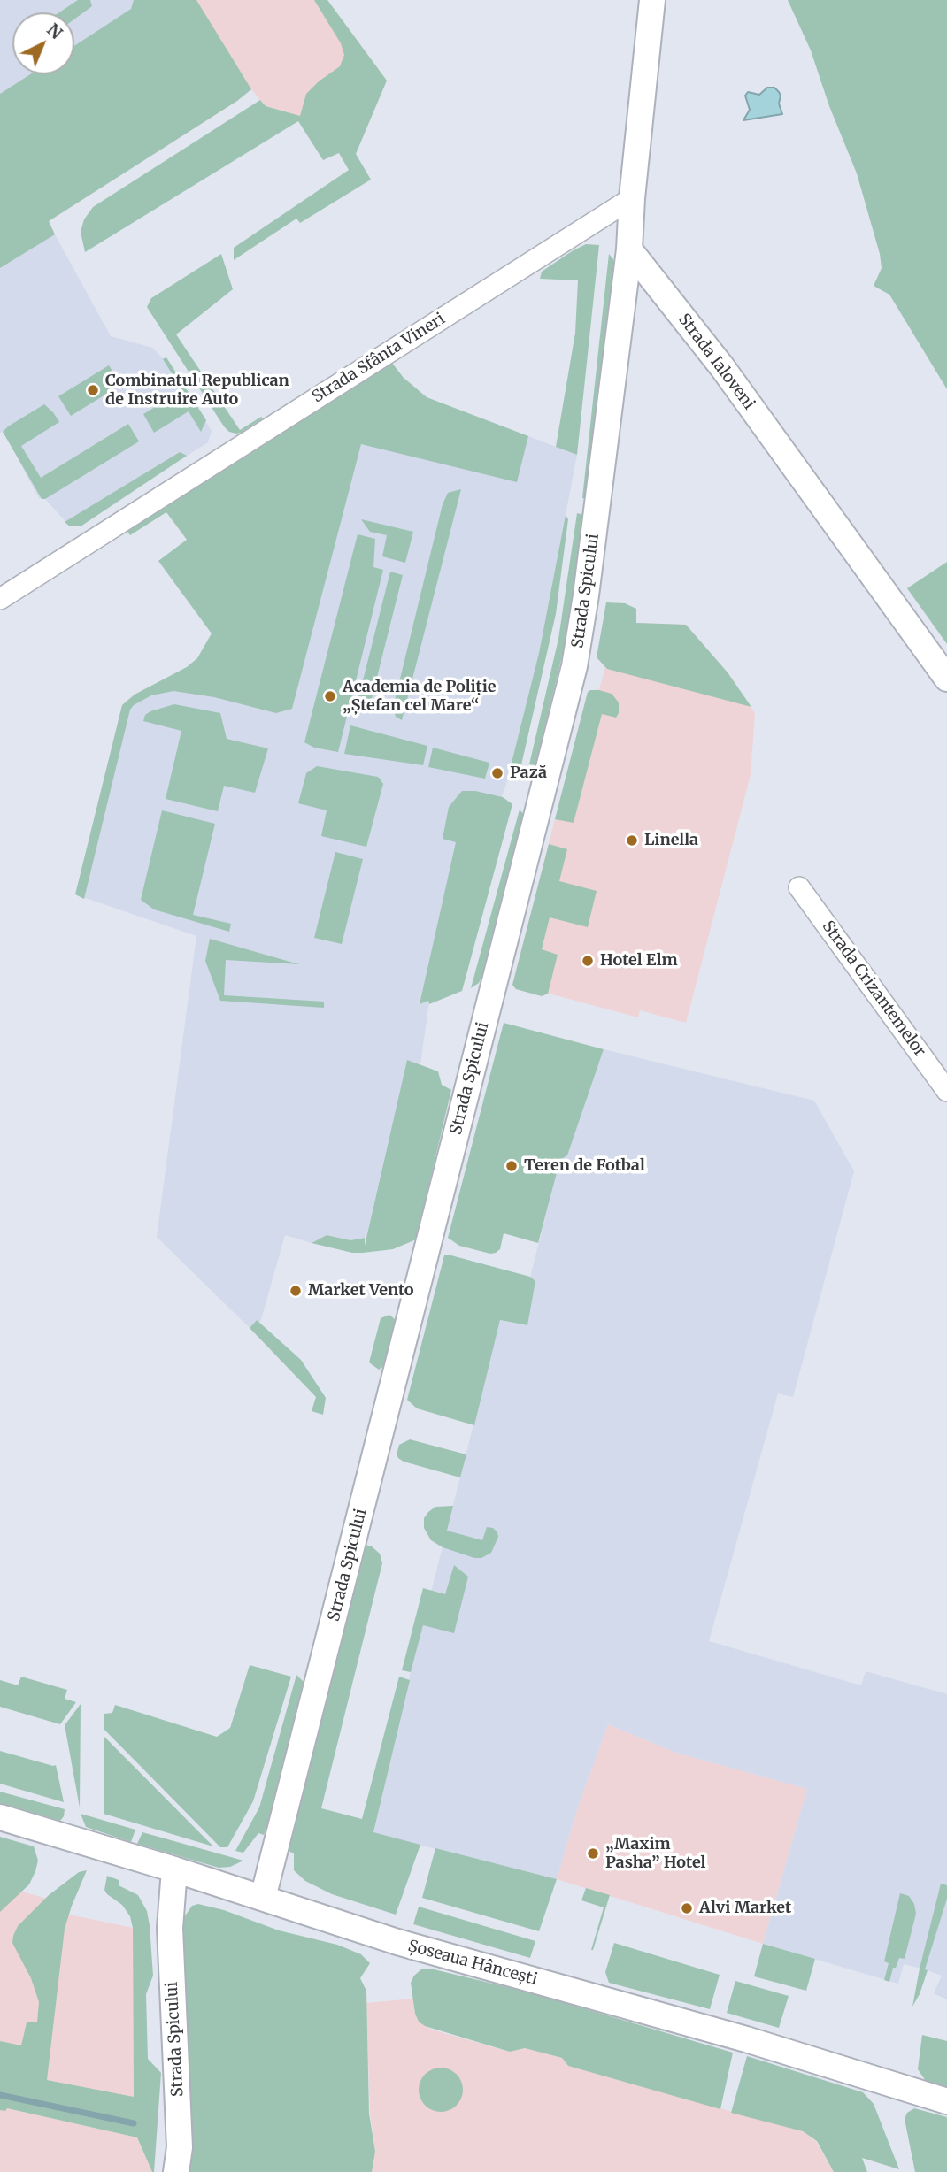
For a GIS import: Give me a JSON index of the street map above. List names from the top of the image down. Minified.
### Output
{"streets":{"street":["Strada Sfânta Vineri","Strada Ialoveni","Strada Spicului","Strada Crizantemelor","Șoseaua Hâncești"]},"crossings":[["Strada Ialoveni","Strada Spicului"],["Strada Spicului","Șoseaua Hâncești"]],"places":["Combinatul Republican de Instruire Auto","Academia de Poliție „Ștefan cel Mare“","Pază","Linella","Hotel Elm","Teren de Fotbal","Market Vento","„Maxim Pasha” Hotel","Alvi Market"],"north":"top right"}
